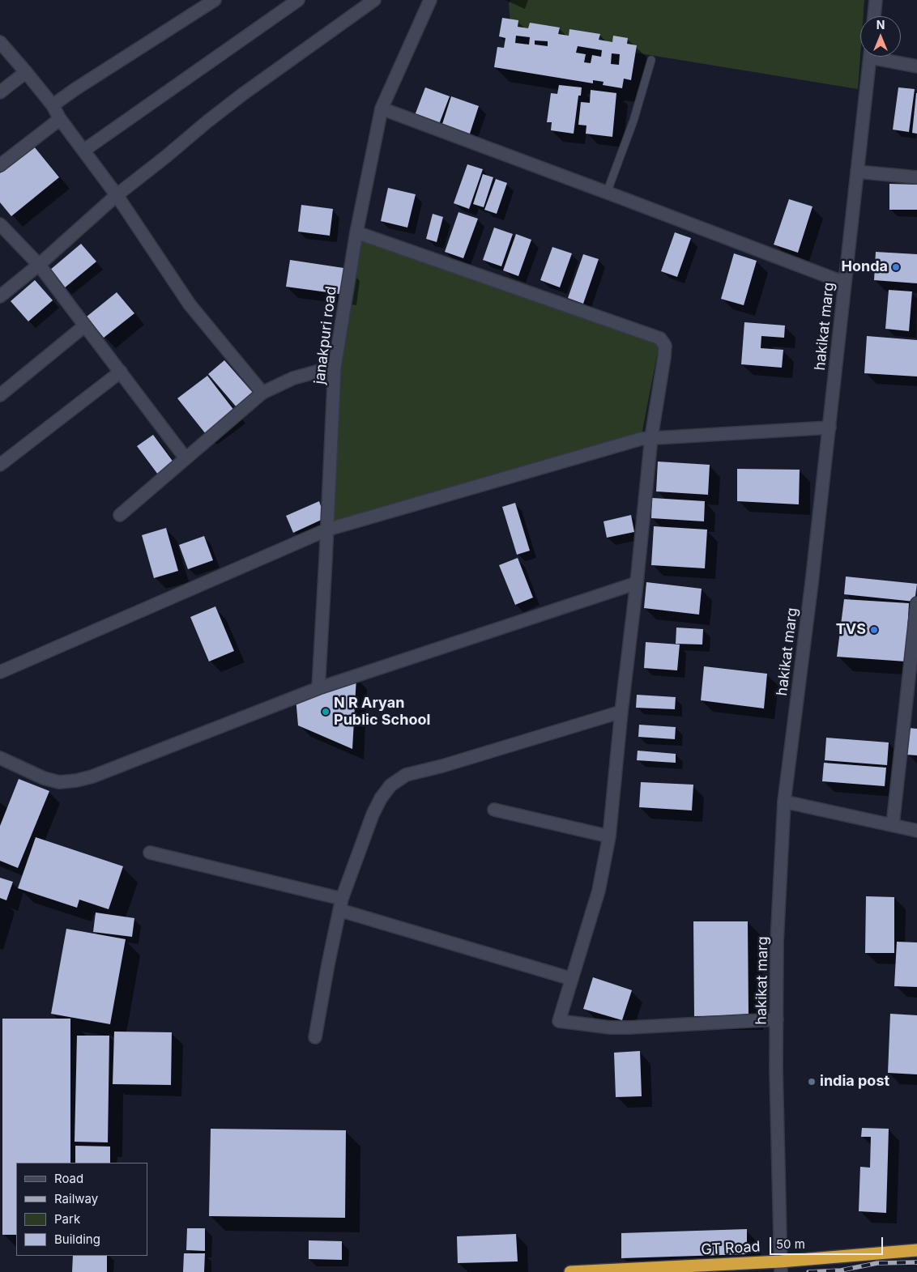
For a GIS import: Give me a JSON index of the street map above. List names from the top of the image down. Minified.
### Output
{"streets":{"highway":["GT Road"],"street":["hakikat marg","janakpuri road"]},"crossings":[["hakikat marg","GT Road"]],"places":["Honda","TVS","N R Aryan Public School","india post"],"legend":["Road","Railway","Park","Building"],"scale_bar":"50 m","north":"top"}
